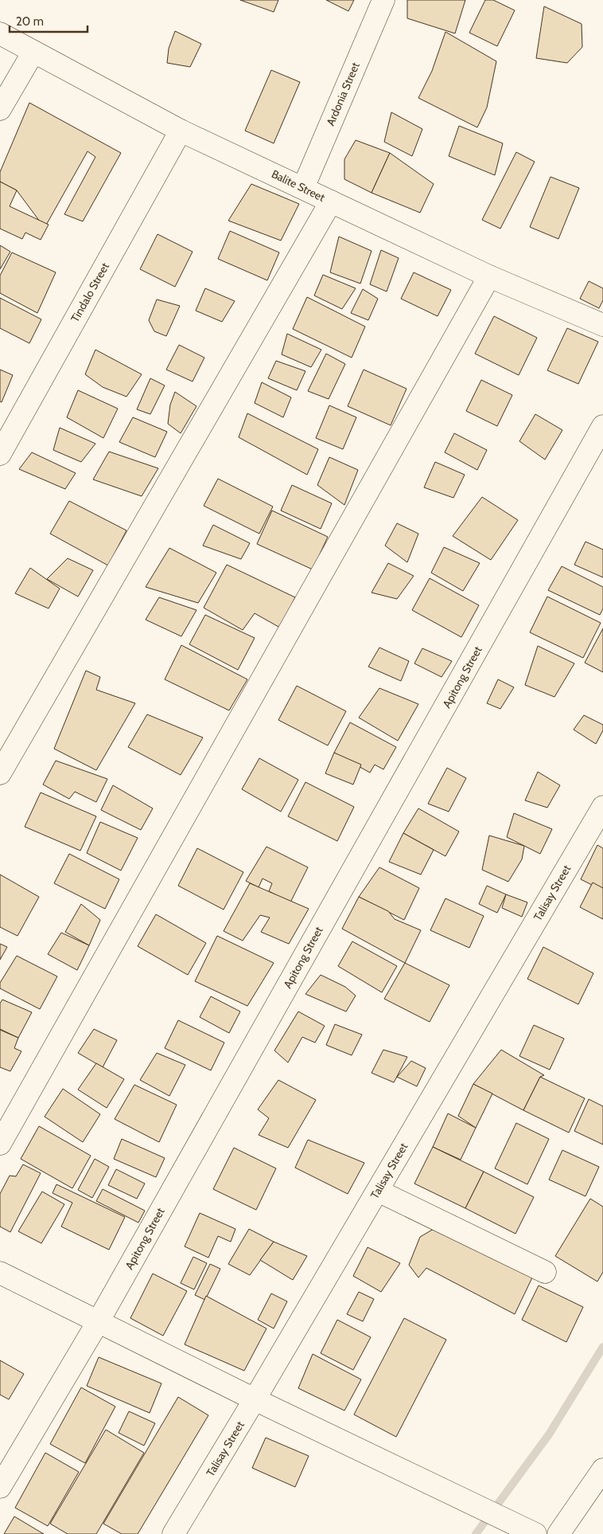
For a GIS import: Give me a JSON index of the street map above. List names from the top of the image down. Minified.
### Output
{"streets":{"street":["Ardonia Street","Balite Street","Tindalo Street","Apitong Street","Talisay Street"]},"crossings":[["Ardonia Street","Balite Street"],["Balite Street","Tindalo Street"]],"scale_bar":"20 m"}
